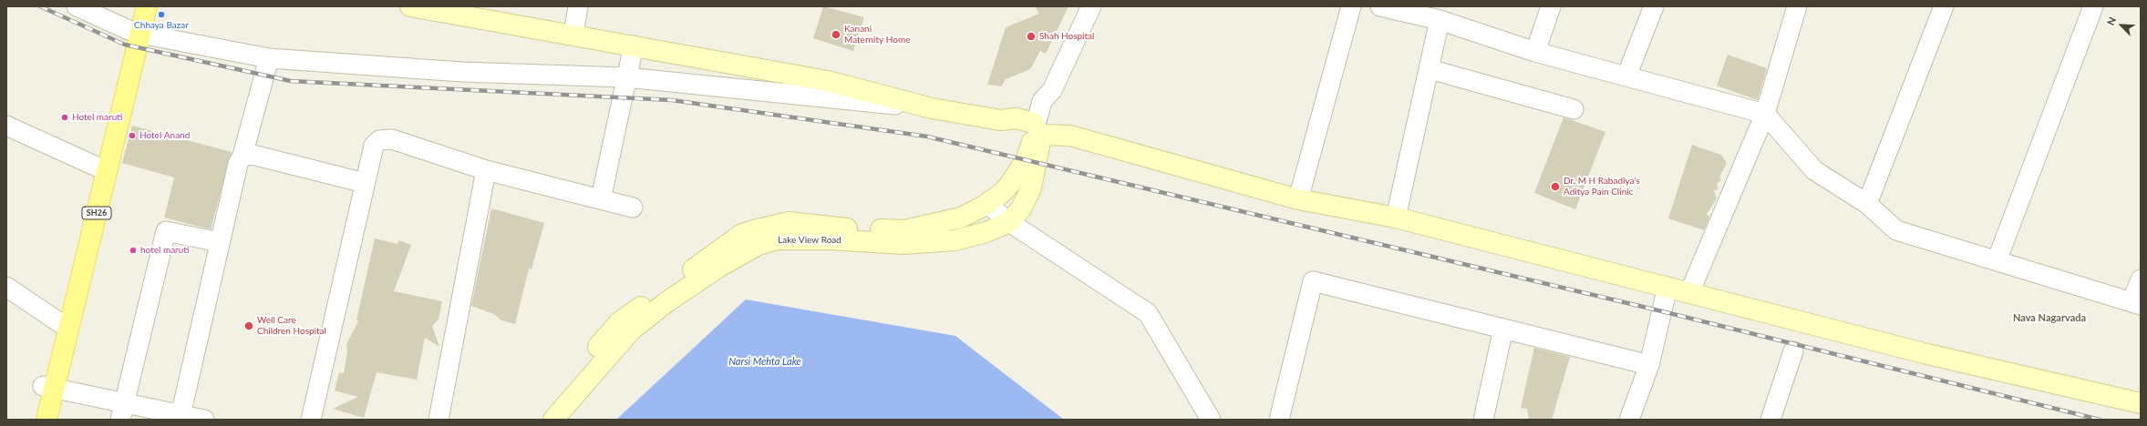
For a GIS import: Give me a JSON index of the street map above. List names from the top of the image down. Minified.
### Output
{"streets":{"main road":["SH26","Lake View Road"]},"districts":["Nava Nagarvada"],"water":["Narsi Mehta Lake"],"places":["Chhaya Bazar","Kanani Maternity Home","Shah Hospital","Hotel maruti","Hotel Anand","Dr. M H Rabadiya's Aditya Pain Clinic","hotel maruti","Well Care Children Hospital"],"north":"top left"}
